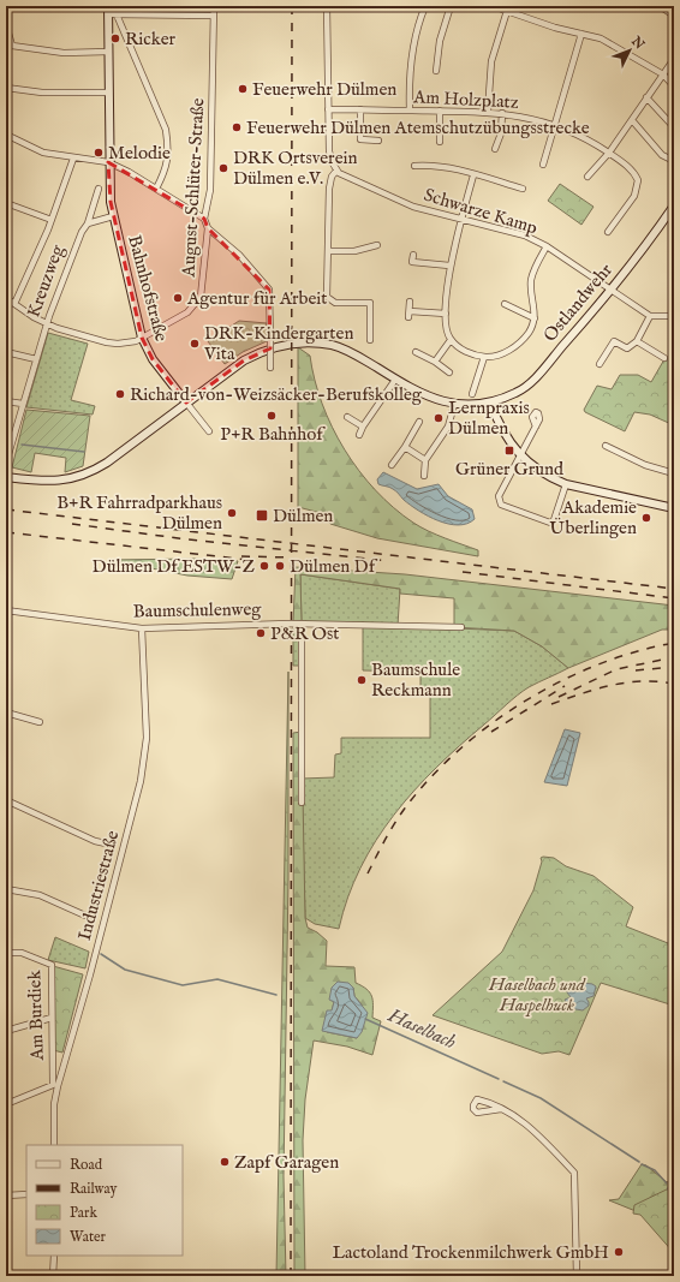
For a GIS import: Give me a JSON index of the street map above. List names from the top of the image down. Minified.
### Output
{"streets":{"street":["Am Holzplatz","August-Schlüter-Straße","Schwarze Kamp","Kreuzweg","Bahnhofstraße","Ostlandwehr","Baumschulenweg","Industriestraße","Am Burdiek"]},"crossings":[["August-Schlüter-Straße","Kreuzweg"],["August-Schlüter-Straße","Bahnhofstraße"],["Schwarze Kamp","Ostlandwehr"],["Baumschulenweg","Industriestraße"]],"water":["Haselbach"],"parks":["Haselbach und Haspelhuck"],"places":{"other":["Ricker","Feuerwehr Dülmen","Feuerwehr Dülmen Atemschutzübungsstrecke","Melodie","DRK Ortsverein Dülmen e.V.","Agentur für Arbeit","DRK-Kindergarten Vita","Richard-von-Weizsäcker-Berufskolleg","P+R Bahnhof","Lernpraxis Dülmen","B+R Fahrradparkhaus Dülmen","Akademie Überlingen","Dülmen Df ESTW-Z","Dülmen Df","P&R Ost","Baumschule Reckmann","Zapf Garagen","Lactoland Trockenmilchwerk GmbH"],"transit":["Grüner Grund","Dülmen"]},"legend":["Road","Railway","Park","Water"],"north":"top right"}
